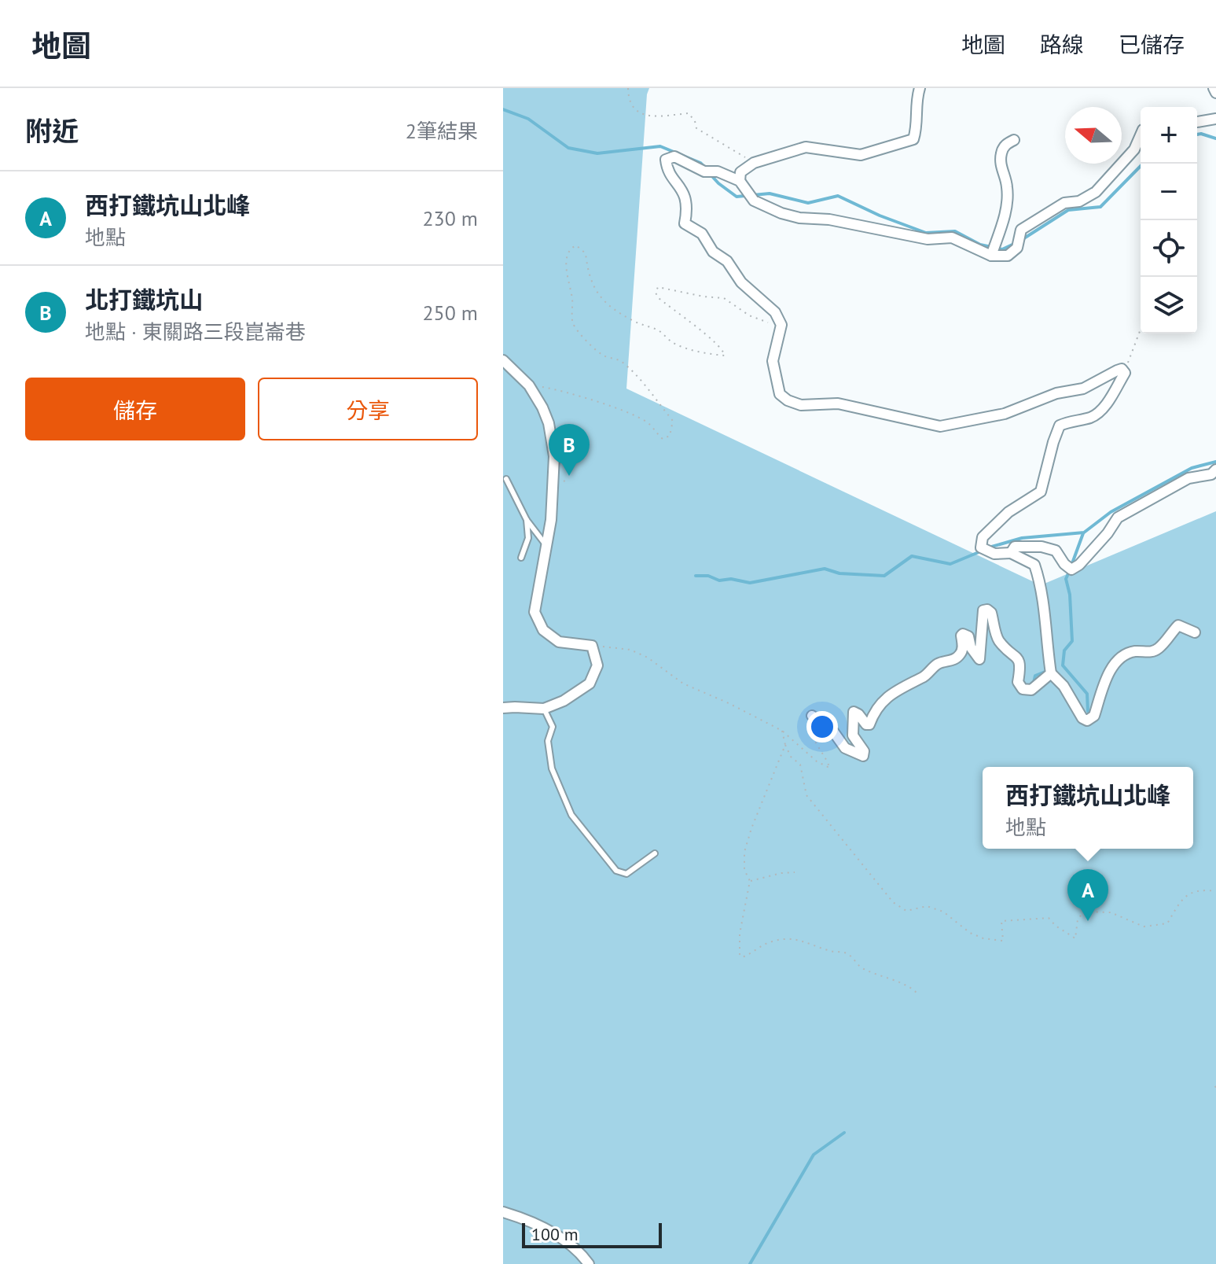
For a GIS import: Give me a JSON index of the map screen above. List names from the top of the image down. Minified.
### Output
{"scale_bar":"100 m","north":"left","page":{"header":"地圖","nav":["地圖","路線","已儲存"],"heading":["附近","2筆結果"],"map_buttons":["+","−"],"list":[{"mark":"A","name":"西打鐵坑山北峰","note":"地點","value":"230 m"},{"mark":"B","name":"北打鐵坑山","note":"地點 · 東關路三段崑崙巷","value":"250 m"}],"buttons":["儲存","分享"],"pins":["B","A"],"popup":["西打鐵坑山北峰","地點"],"scale":"100 m"}}
